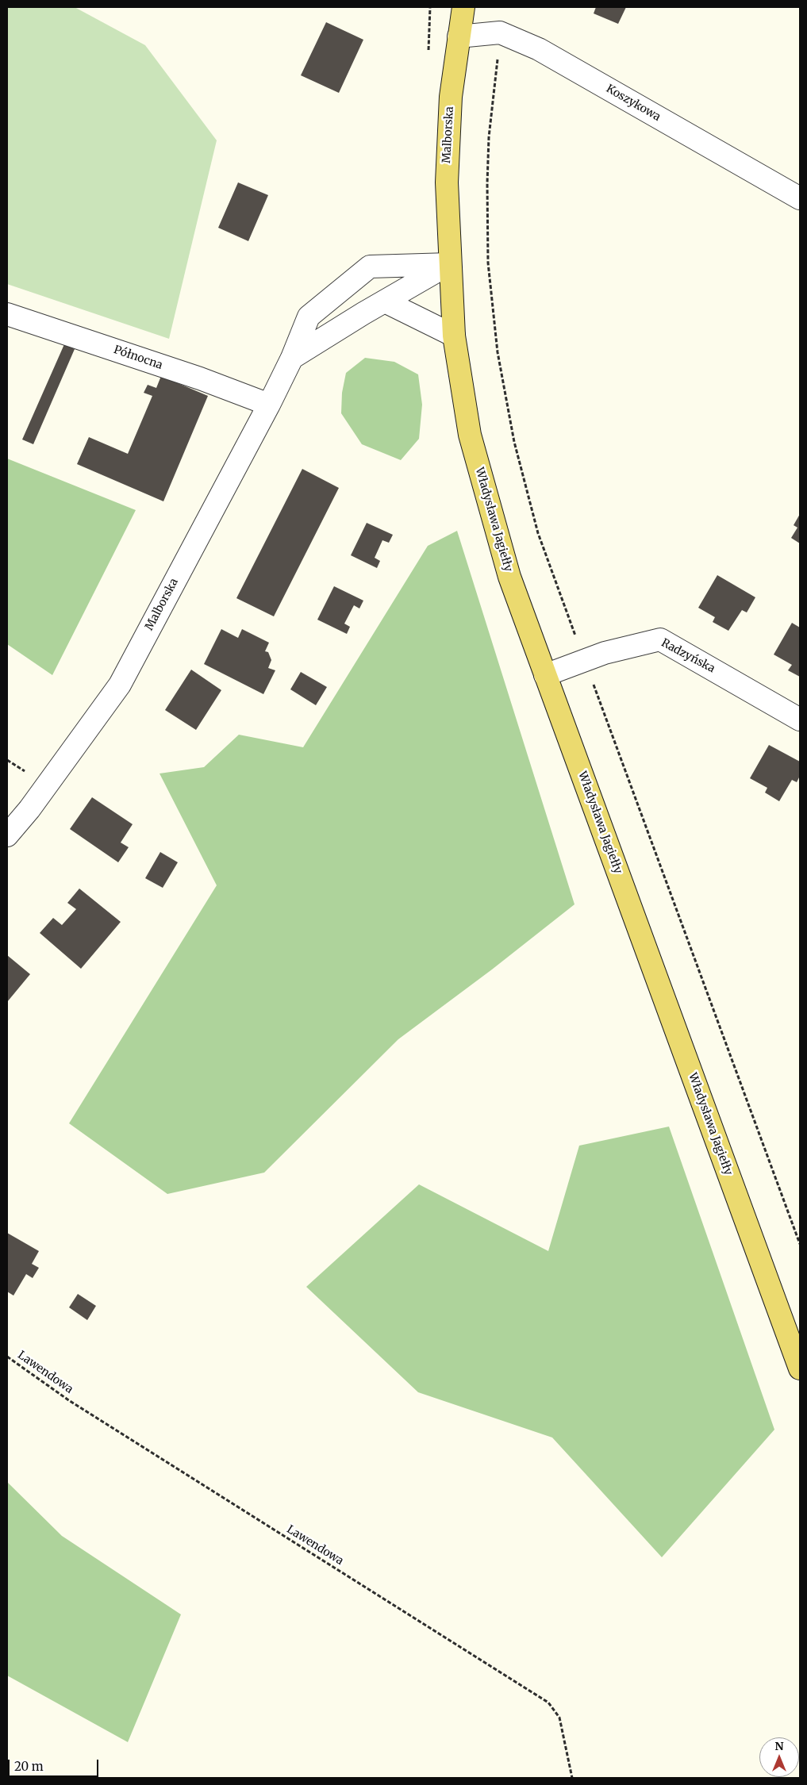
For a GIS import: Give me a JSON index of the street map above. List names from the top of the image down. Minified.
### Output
{"streets":{"main road":["Malborska","Władysława Jagiełły"],"street":["Koszykowa","Północna","Radzyńska"],"path":["Lawendowa"]},"crossings":[["Koszykowa","Malborska"],["Malborska","Północna"],["Malborska","Władysława Jagiełły"],["Władysława Jagiełły","Radzyńska"]],"scale_bar":"20 m","north":"top"}
